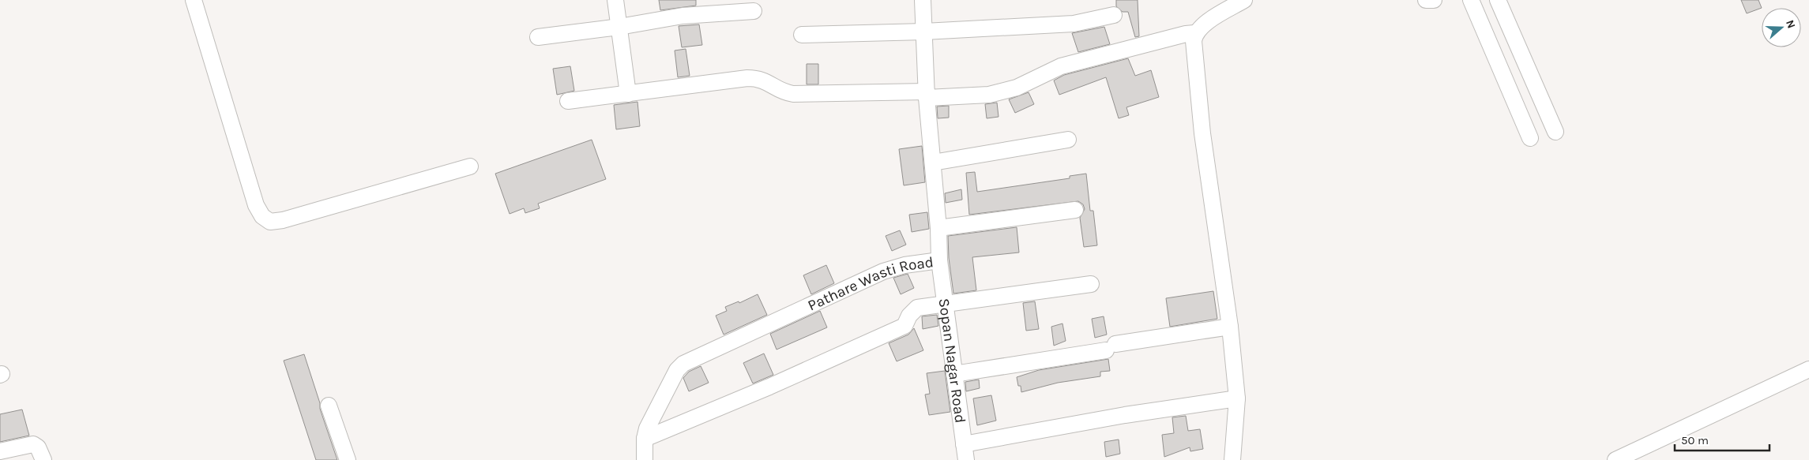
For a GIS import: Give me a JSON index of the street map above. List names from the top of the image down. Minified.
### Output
{"streets":{"street":["Pathare Wasti Road","Sopan Nagar Road"]},"crossings":[["Pathare Wasti Road","Sopan Nagar Road"]],"scale_bar":"50 m","north":"right"}
